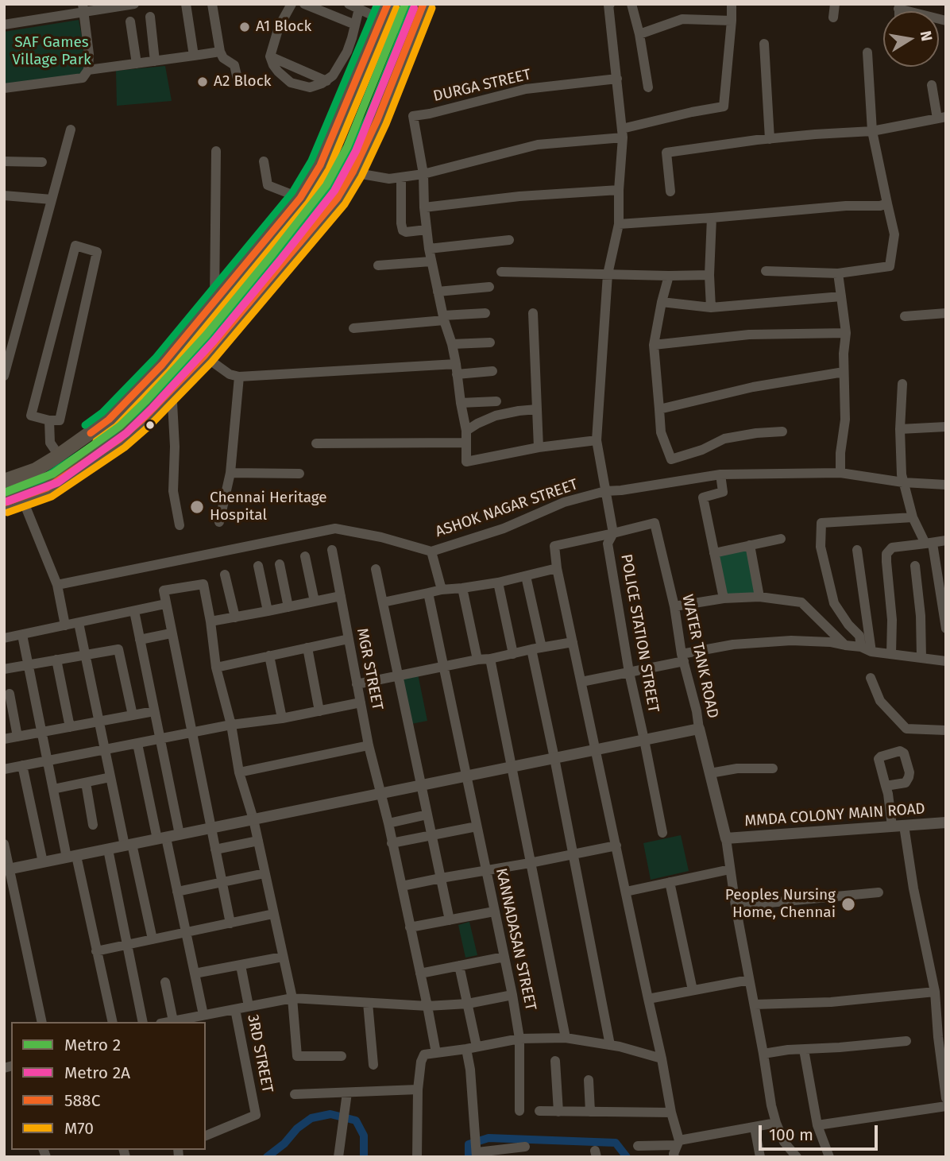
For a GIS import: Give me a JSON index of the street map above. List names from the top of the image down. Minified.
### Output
{"streets":{"street":["DURGA STREET","ASHOK NAGAR STREET","POLICE STATION STREET","WATER TANK ROAD","MGR STREET","MMDA COLONY MAIN ROAD","KANNADASAN STREET","3RD STREET"]},"crossings":[["DURGA STREET","POLICE STATION STREET"],["ASHOK NAGAR STREET","POLICE STATION STREET"],["POLICE STATION STREET","WATER TANK ROAD"],["WATER TANK ROAD","MMDA COLONY MAIN ROAD"]],"parks":["SAF Games Village Park"],"places":["A1 Block","A2 Block","Chennai Heritage Hospital","Peoples Nursing Home, Chennai"],"lines":["metro line 2","transit line 588C","metro line 2A","transit line M70"],"legend":["Metro 2","Metro 2A","588C","M70"],"scale_bar":"100 m","north":"right"}
